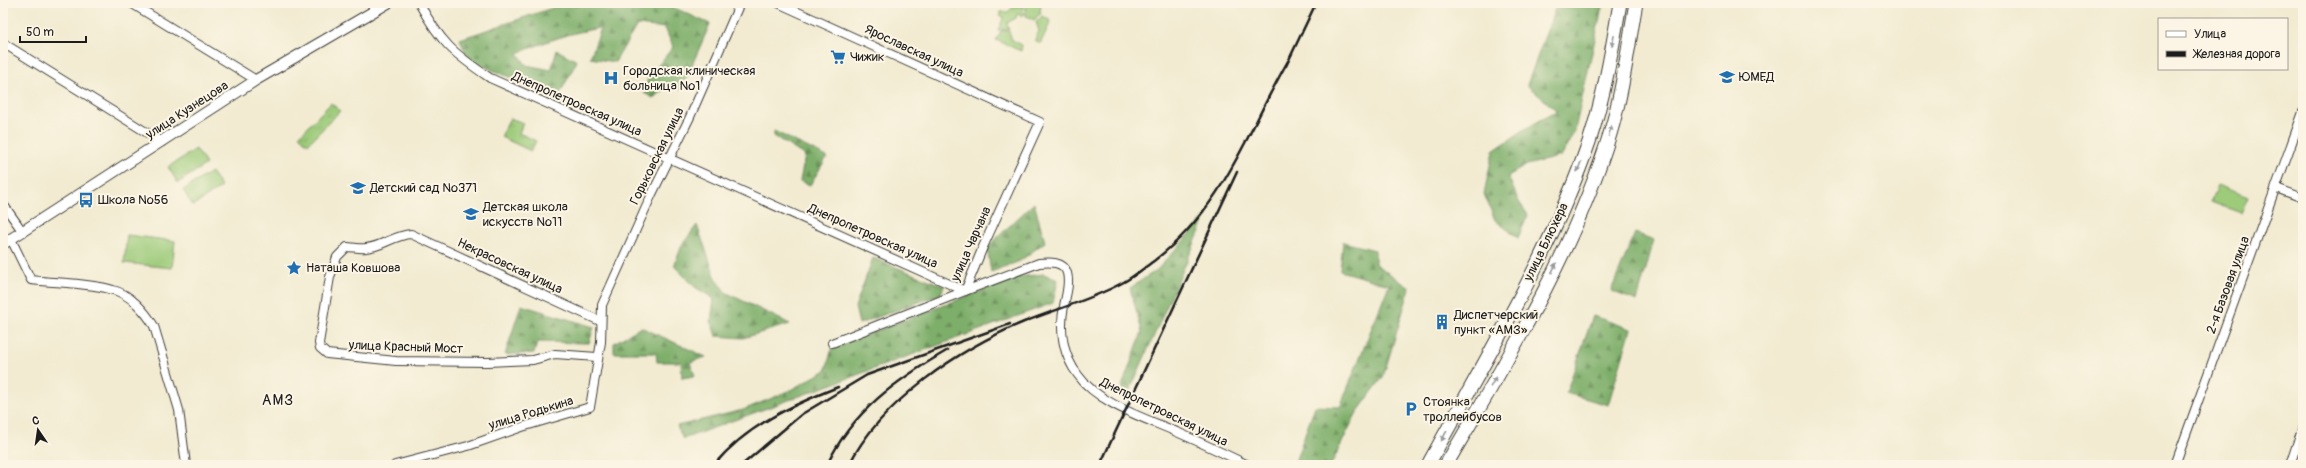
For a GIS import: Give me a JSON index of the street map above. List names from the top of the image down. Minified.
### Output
{"streets":{"main road":["улица Блюхера"],"street":["Ярославская улица","Днепропетровская улица","улица Кузнецова","Горьковская улица","улица Чарчана","Некрасовская улица","2-я Базовая улица","улица Красный Мост","улица Родькина"]},"crossings":[["Ярославская улица","улица Чарчана"],["Днепропетровская улица","Горьковская улица"],["Днепропетровская улица","улица Чарчана"],["Горьковская улица","Некрасовская улица"],["Горьковская улица","улица Родькина"],["Некрасовская улица","улица Красный Мост"],["Некрасовская улица","улица Родькина"],["улица Красный Мост","улица Родькина"]],"districts":["АМЗ"],"places":{"supermarket":["Чижик"],"school or university":["ЮМЕД","Детский сад №371","Детская школа искусств №11"],"hospital":["Городская клиническая больница №1"],"bus stop":["Школа №56"],"place":["Наташа Ковшова"],"building":["Диспетчерский пункт «АМЗ»"],"parking":["Стоянка троллейбусов"]},"legend":["Улица","Железная дорога"],"scale_bar":"50 m","north":"top"}
